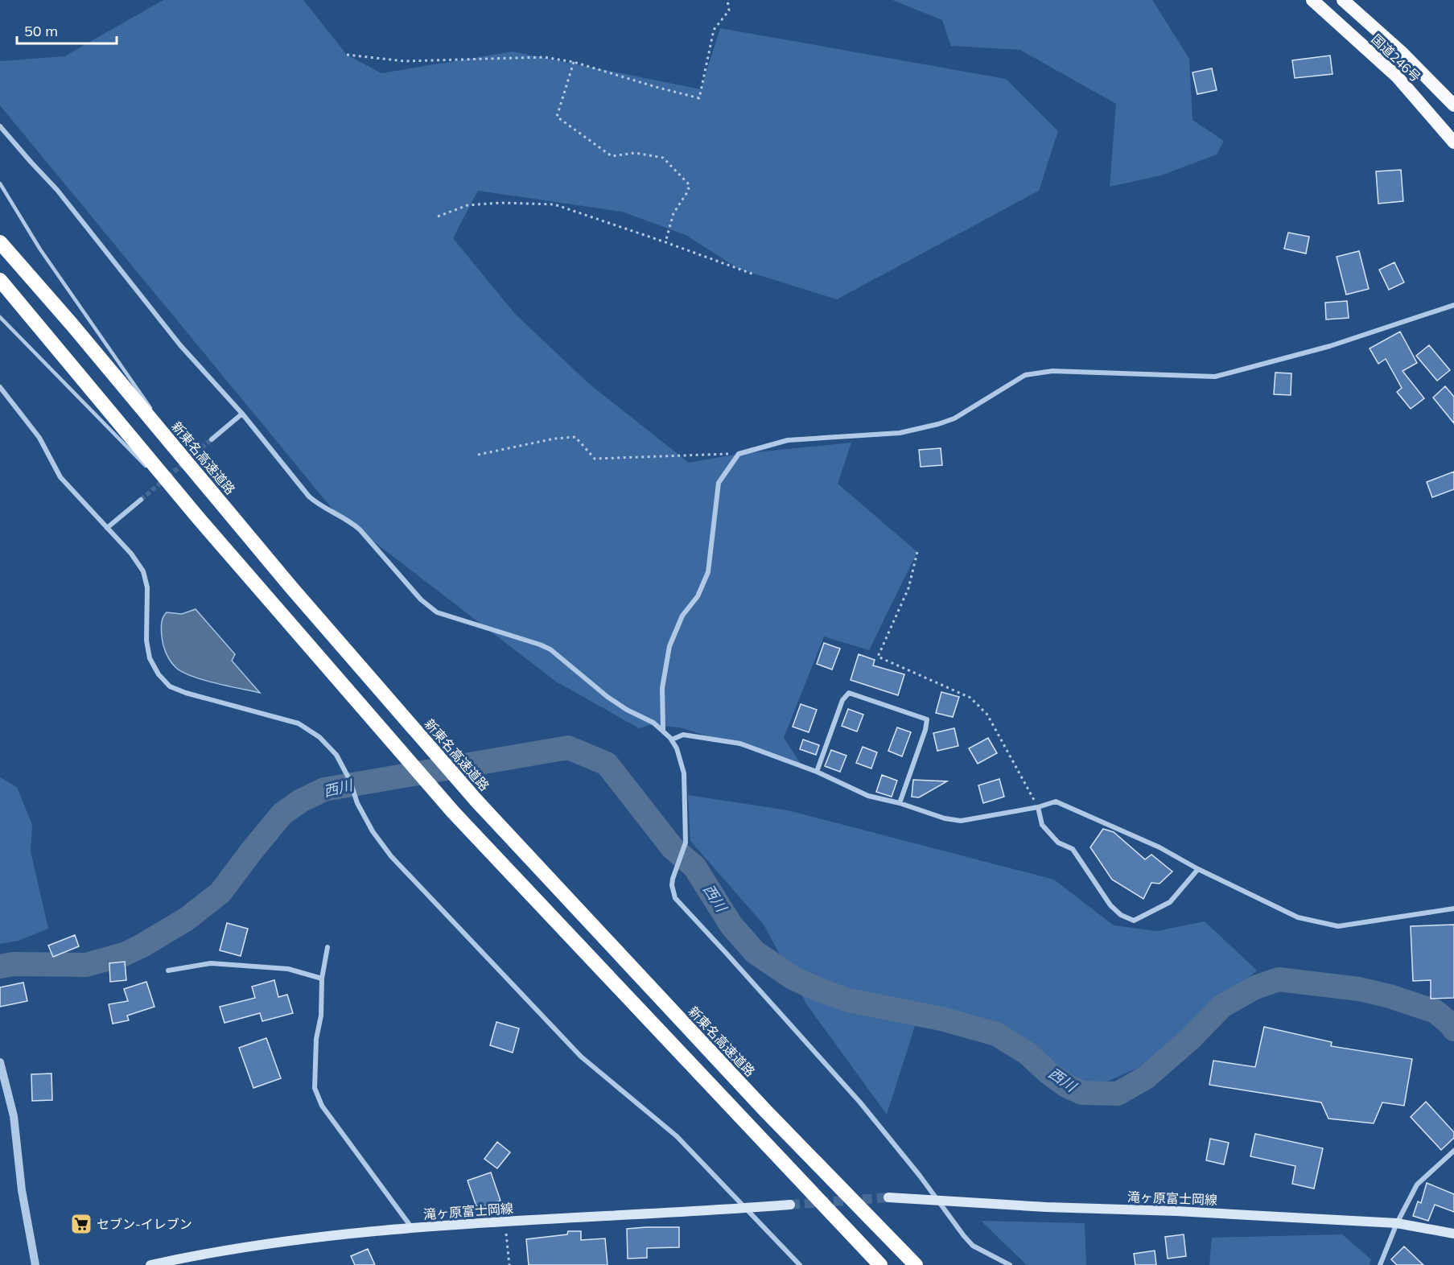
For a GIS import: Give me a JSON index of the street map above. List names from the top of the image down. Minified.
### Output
{"streets":{"highway":["国道246号","新東名高速道路"],"main road":["滝ヶ原富士岡線"]},"water":["西川"],"places":{"supermarket":["セブン-イレブン"]},"scale_bar":"50 m"}
